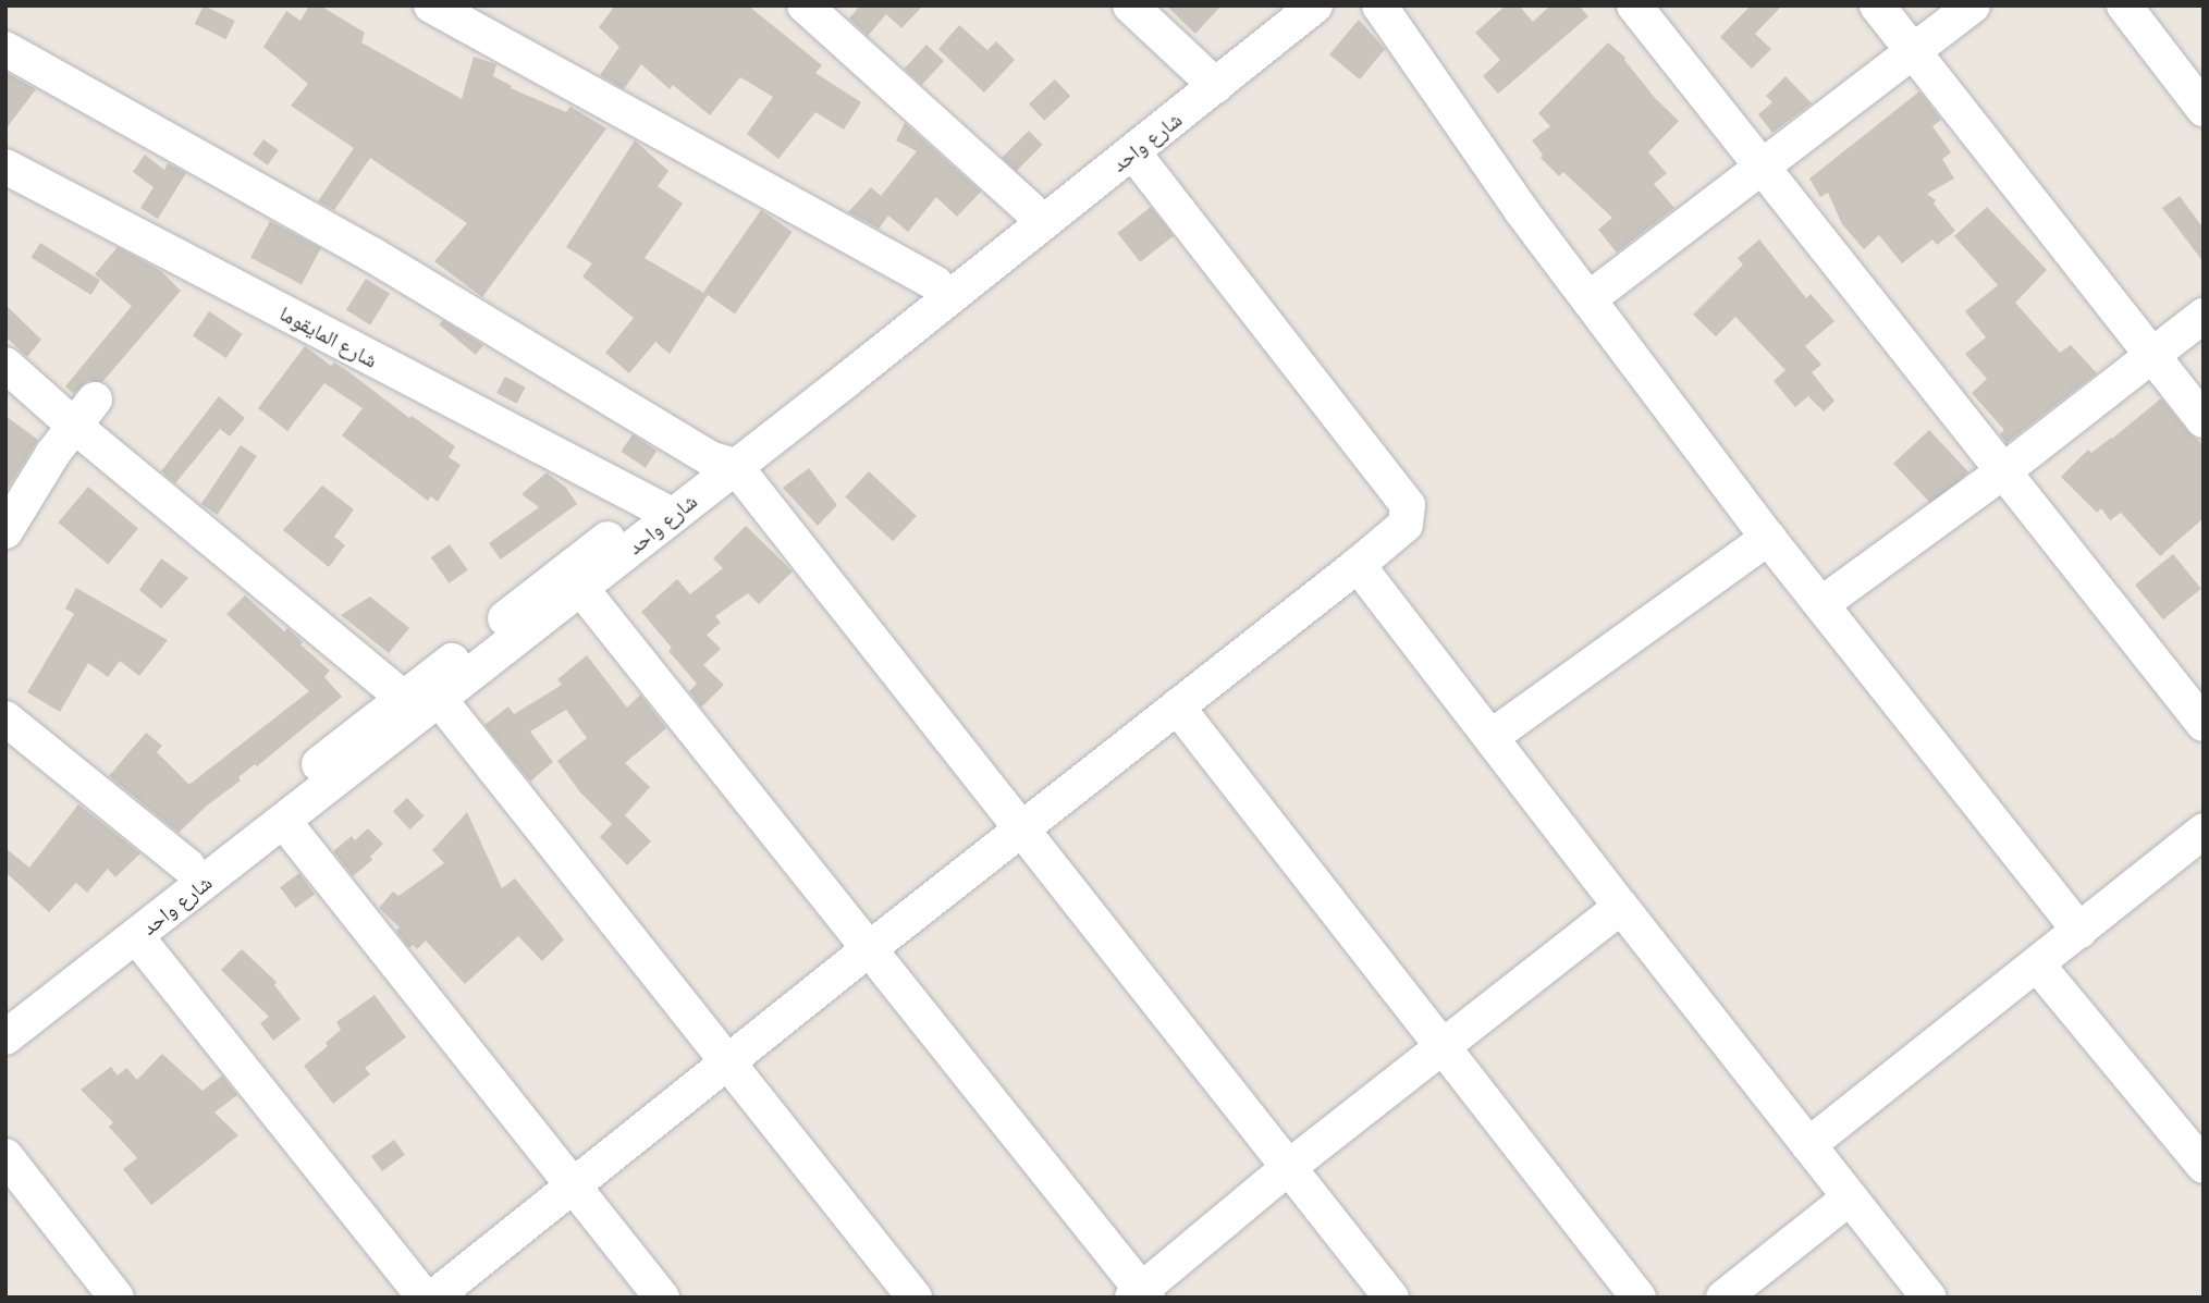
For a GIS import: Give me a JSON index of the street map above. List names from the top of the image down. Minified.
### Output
{"streets":{"street":["شارع واحد","شارع المايقوما"]},"crossings":[["شارع واحد","شارع المايقوما"]]}
